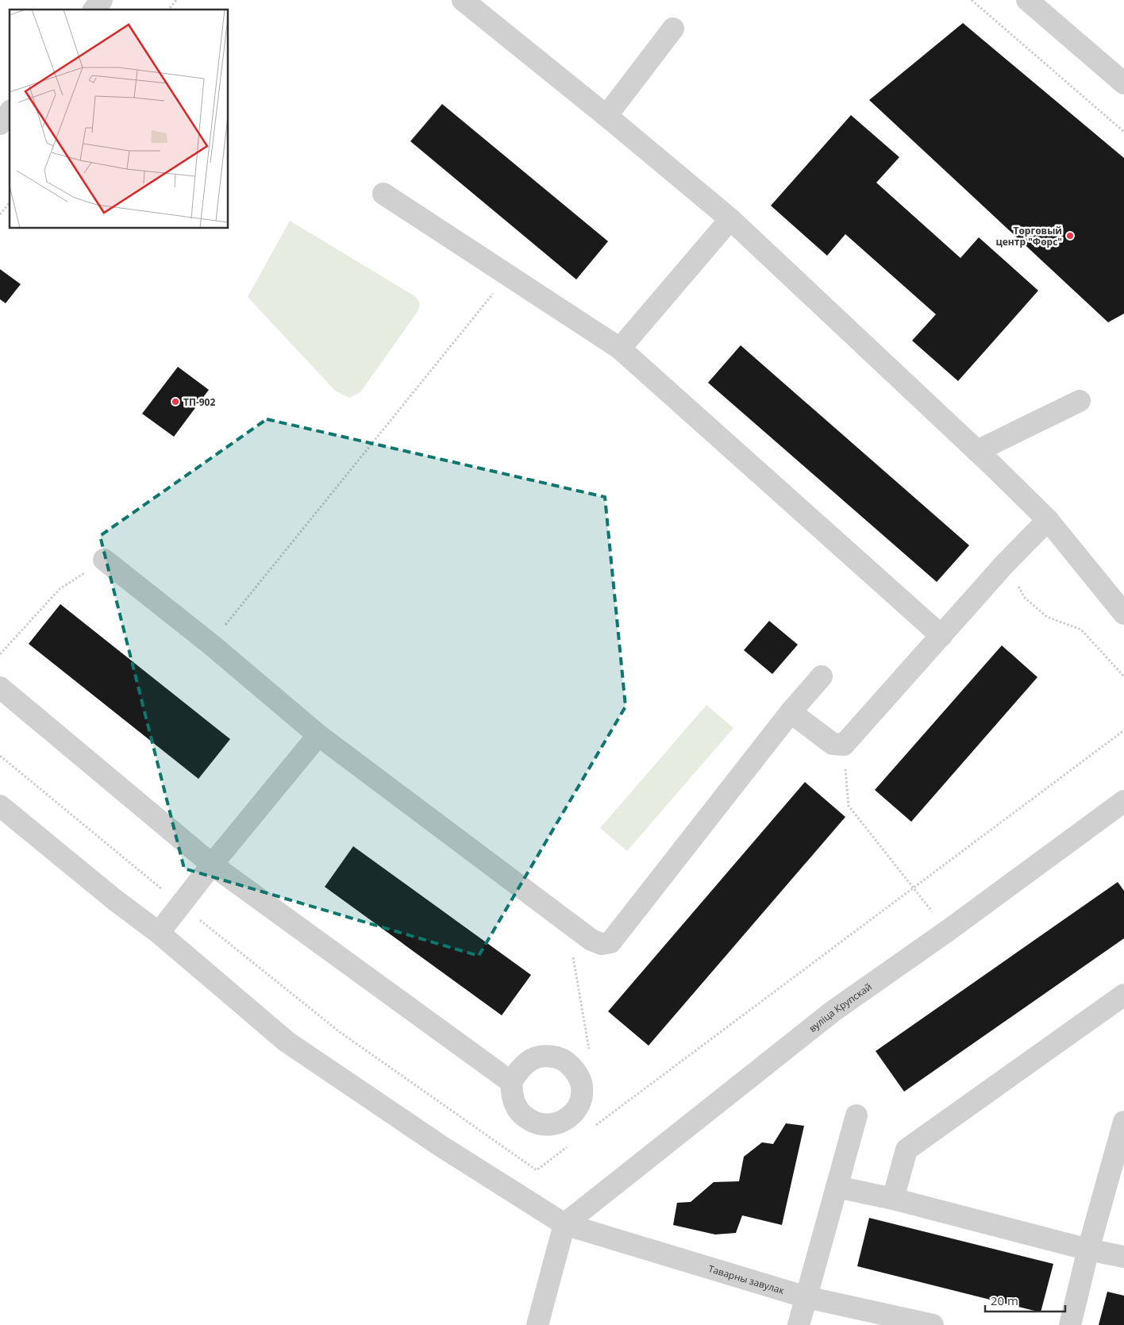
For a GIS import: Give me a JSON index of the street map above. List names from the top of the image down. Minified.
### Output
{"streets":{"street":["вуліца Крупскай","Таварны завулак"]},"crossings":[["вуліца Крупскай","Таварны завулак"]],"places":["Торговый центр \"Форс\"","ТП-902"],"scale_bar":"20 m"}
